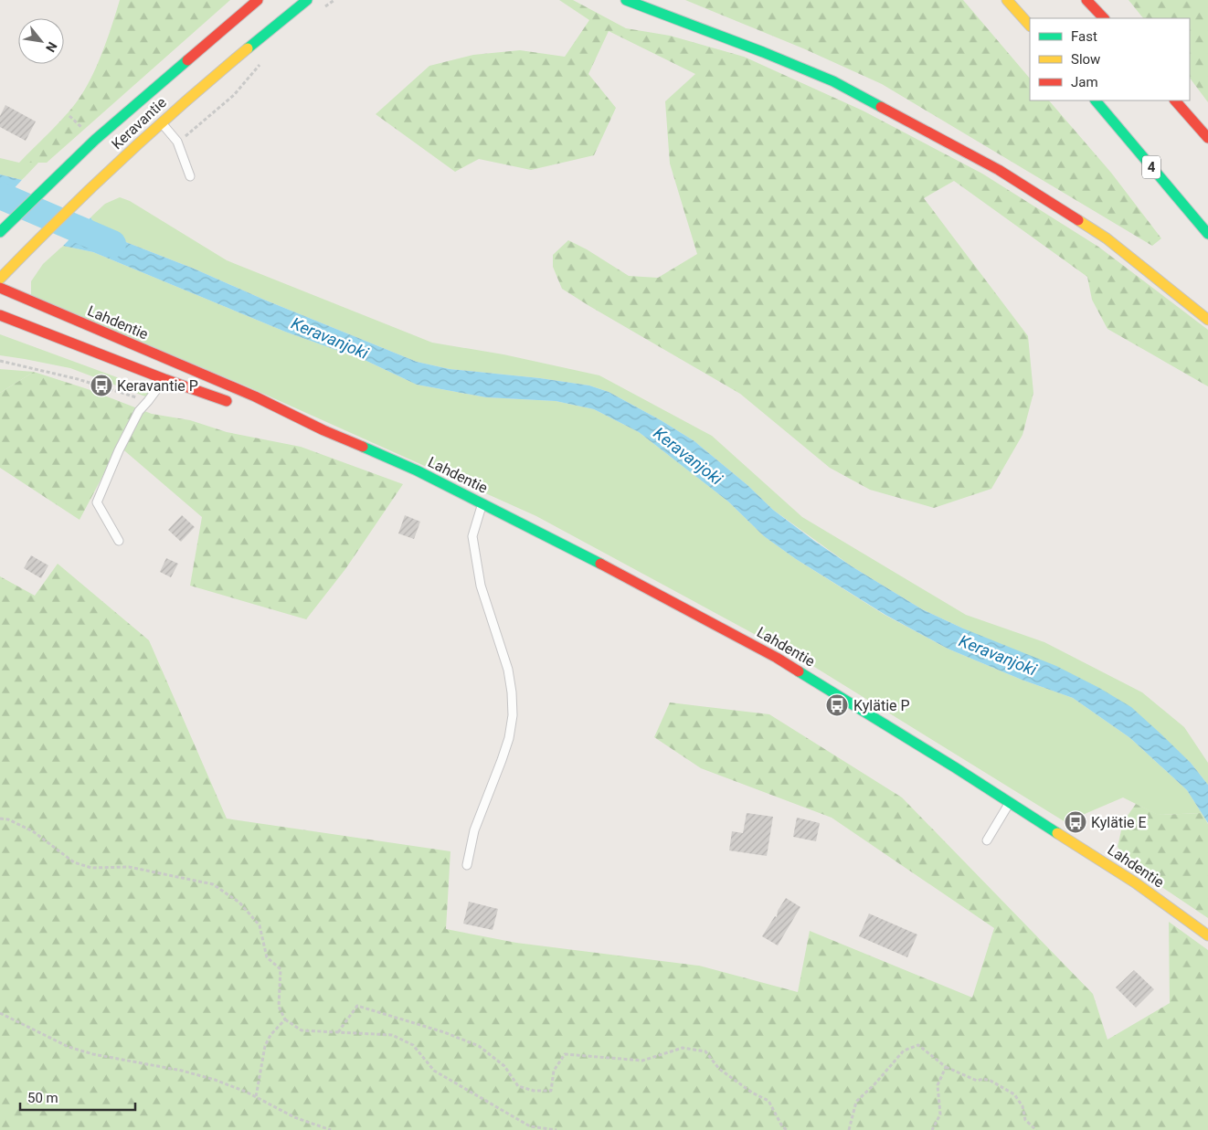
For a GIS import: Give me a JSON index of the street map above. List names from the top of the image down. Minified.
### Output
{"streets":{"main road":["Keravantie","4","Lahdentie"]},"water":["Keravanjoki"],"places":{"bus stop":["Keravantie P","Kylätie P","Kylätie E"]},"legend":["Fast","Slow","Jam"],"scale_bar":"50 m","north":"bottom right"}
